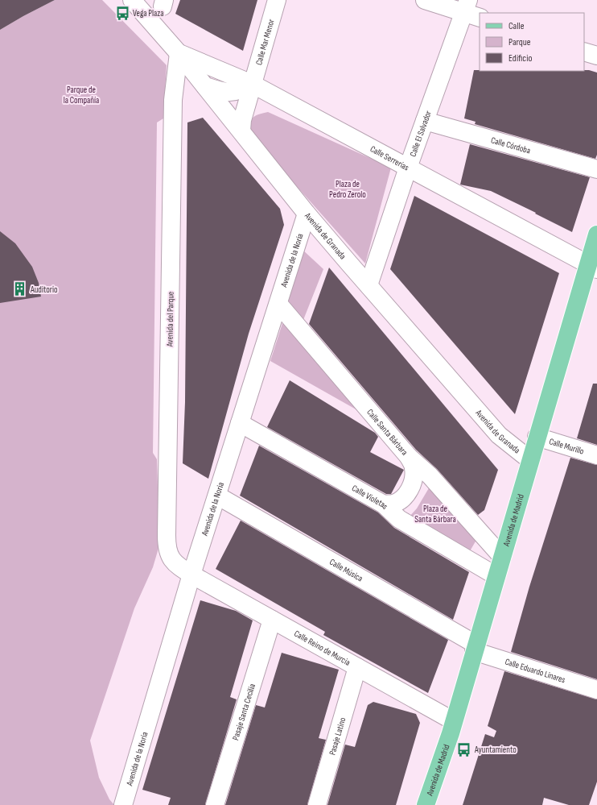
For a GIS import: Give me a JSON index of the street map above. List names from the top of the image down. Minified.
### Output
{"streets":{"main road":["Avenida de Madrid"],"street":["Calle Mar Menor","Calle El Salvador","Calle Córdoba","Calle Serrerías","Avenida de Granada","Avenida de la Noria","Avenida del Parque","Calle Santa Bárbara","Calle Murillo","Calle Violetas","Calle Música","Calle Reino de Murcia","Calle Eduardo Linares","Pasaje Santa Cecilia","Pasaje Latino"]},"crossings":[["Calle Mar Menor","Calle Serrerías"],["Calle Mar Menor","Avenida de Granada"],["Calle El Salvador","Calle Córdoba"],["Calle El Salvador","Calle Serrerías"],["Calle El Salvador","Avenida de Granada"],["Calle Serrerías","Avenida de Granada"],["Calle Serrerías","Avenida del Parque"],["Calle Serrerías","Avenida de Madrid"],["Avenida de Granada","Avenida de la Noria"],["Avenida de Granada","Avenida del Parque"],["Avenida de Granada","Avenida de Madrid"],["Avenida de la Noria","Avenida del Parque"],["Avenida de la Noria","Calle Santa Bárbara"],["Avenida de la Noria","Calle Violetas"],["Avenida de la Noria","Calle Música"],["Avenida de la Noria","Calle Reino de Murcia"],["Avenida del Parque","Calle Reino de Murcia"],["Calle Santa Bárbara","Avenida de Madrid"],["Calle Murillo","Avenida de Madrid"],["Calle Violetas","Avenida de Madrid"],["Avenida de Madrid","Calle Música"],["Avenida de Madrid","Calle Reino de Murcia"],["Avenida de Madrid","Calle Eduardo Linares"],["Calle Música","Calle Eduardo Linares"],["Calle Reino de Murcia","Pasaje Santa Cecilia"],["Calle Reino de Murcia","Pasaje Latino"]],"parks":["Parque de la Compañía","Plaza de Pedro Zerolo","Plaza de Santa Bárbara"],"places":{"bus stop":["Vega Plaza","Ayuntamiento"],"building":["Auditorio"]},"legend":["Calle","Parque","Edificio"]}
